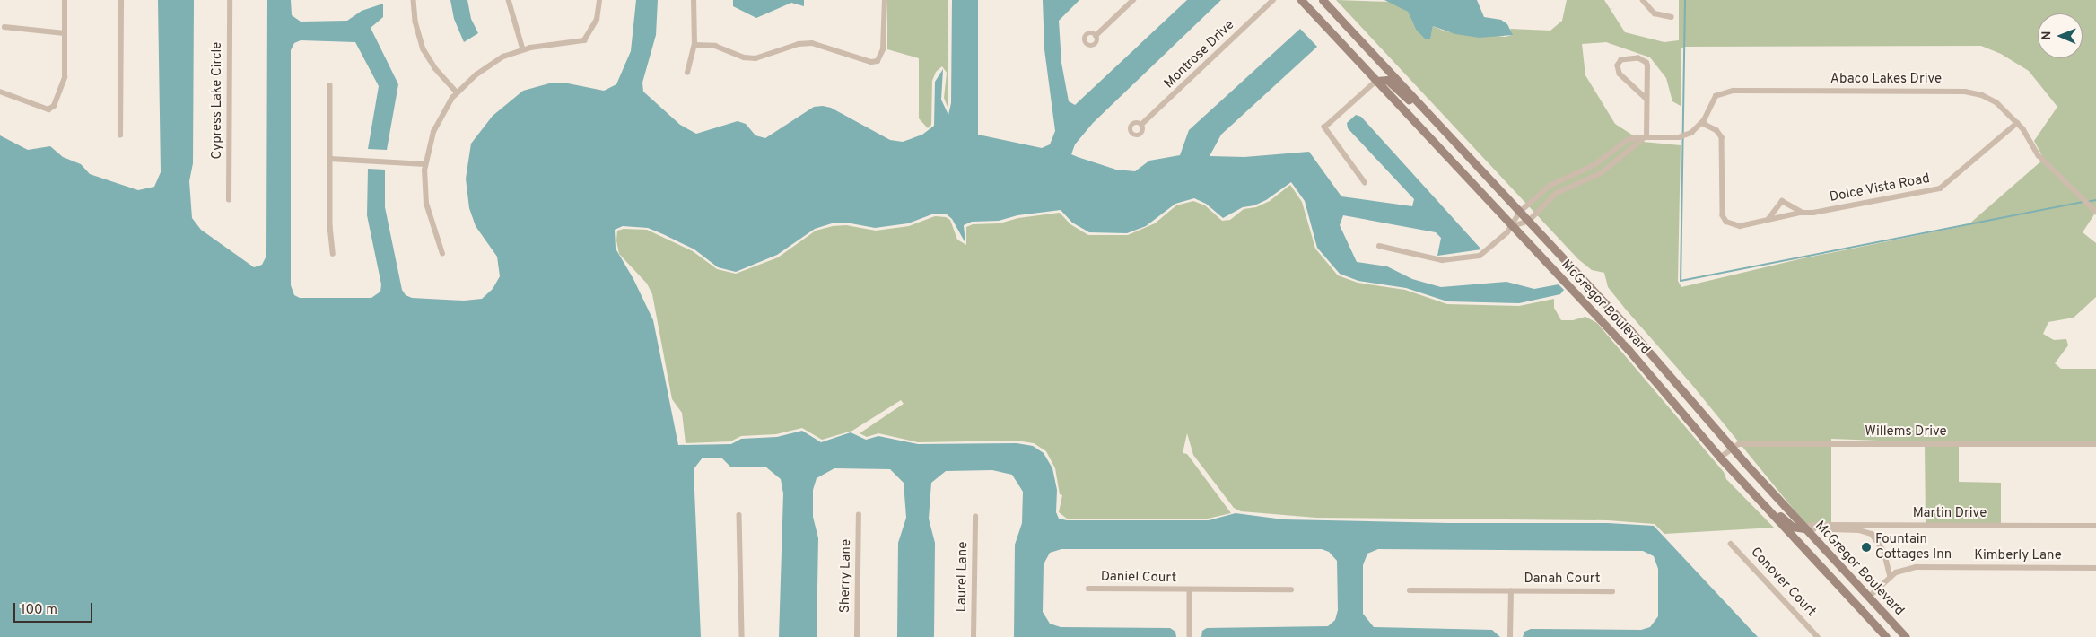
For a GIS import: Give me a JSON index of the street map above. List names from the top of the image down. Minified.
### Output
{"streets":{"main road":["McGregor Boulevard"],"street":["Montrose Drive","Abaco Lakes Drive","Cypress Lake Circle","Dolce Vista Road","Willems Drive","Martin Drive","Kimberly Lane","Sherry Lane","Laurel Lane","Daniel Court","Danah Court","Conover Court"]},"crossings":[["Abaco Lakes Drive","Dolce Vista Road"],["McGregor Boulevard","Willems Drive"],["McGregor Boulevard","Martin Drive"],["McGregor Boulevard","Kimberly Lane"]],"places":["Fountain Cottages Inn"],"scale_bar":"100 m","north":"left"}
